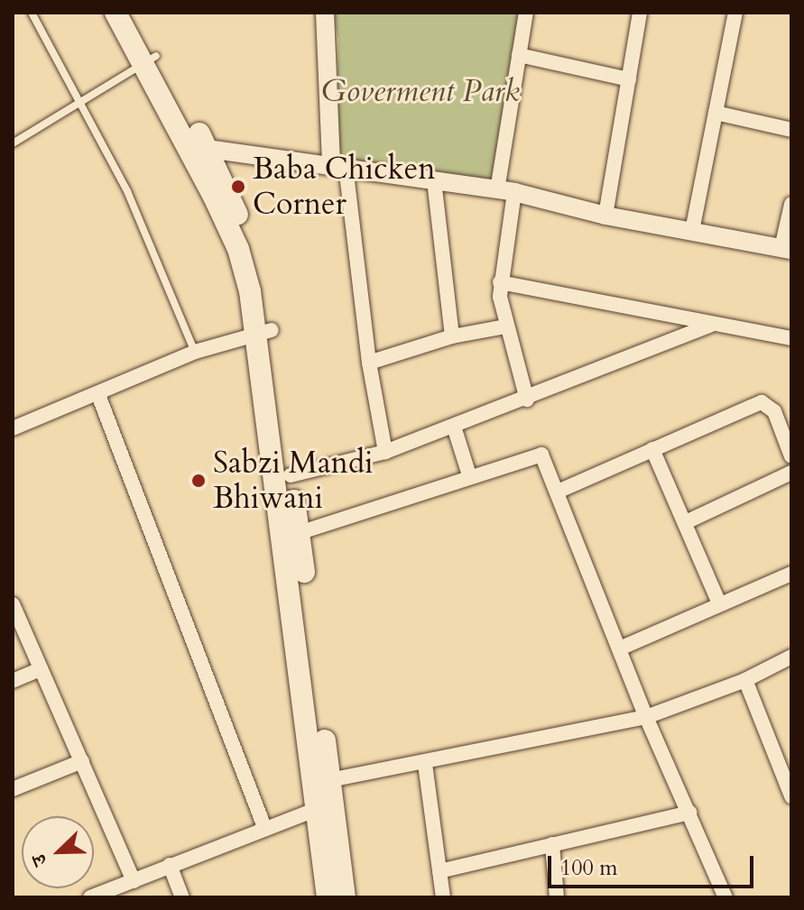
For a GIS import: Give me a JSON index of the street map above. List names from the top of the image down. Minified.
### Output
{"parks":["Goverment Park"],"places":["Baba Chicken Corner","Sabzi Mandi Bhiwani"],"scale_bar":"100 m","north":"bottom left"}
